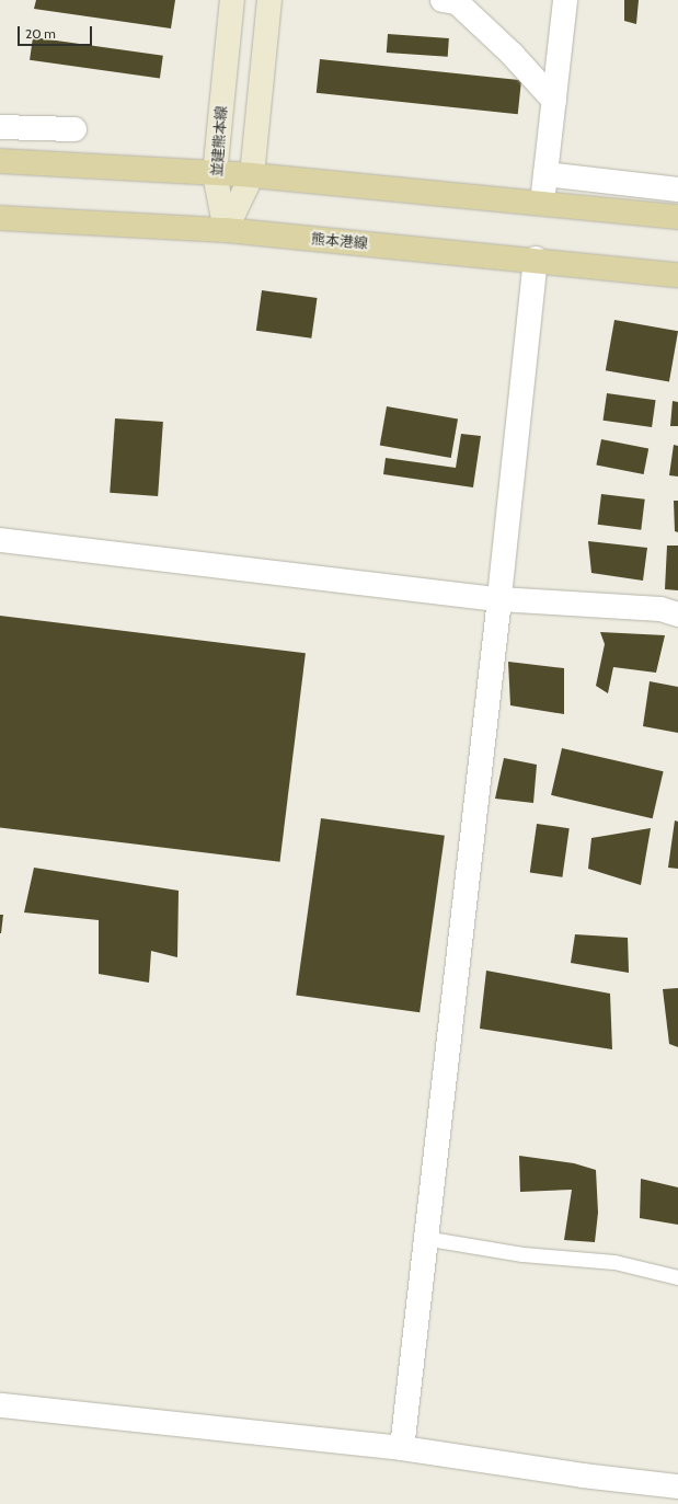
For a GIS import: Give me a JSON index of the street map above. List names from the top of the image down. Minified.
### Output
{"streets":{"main road":["並建熊本線","熊本港線"]},"crossings":[["並建熊本線","熊本港線"]],"scale_bar":"20 m"}
